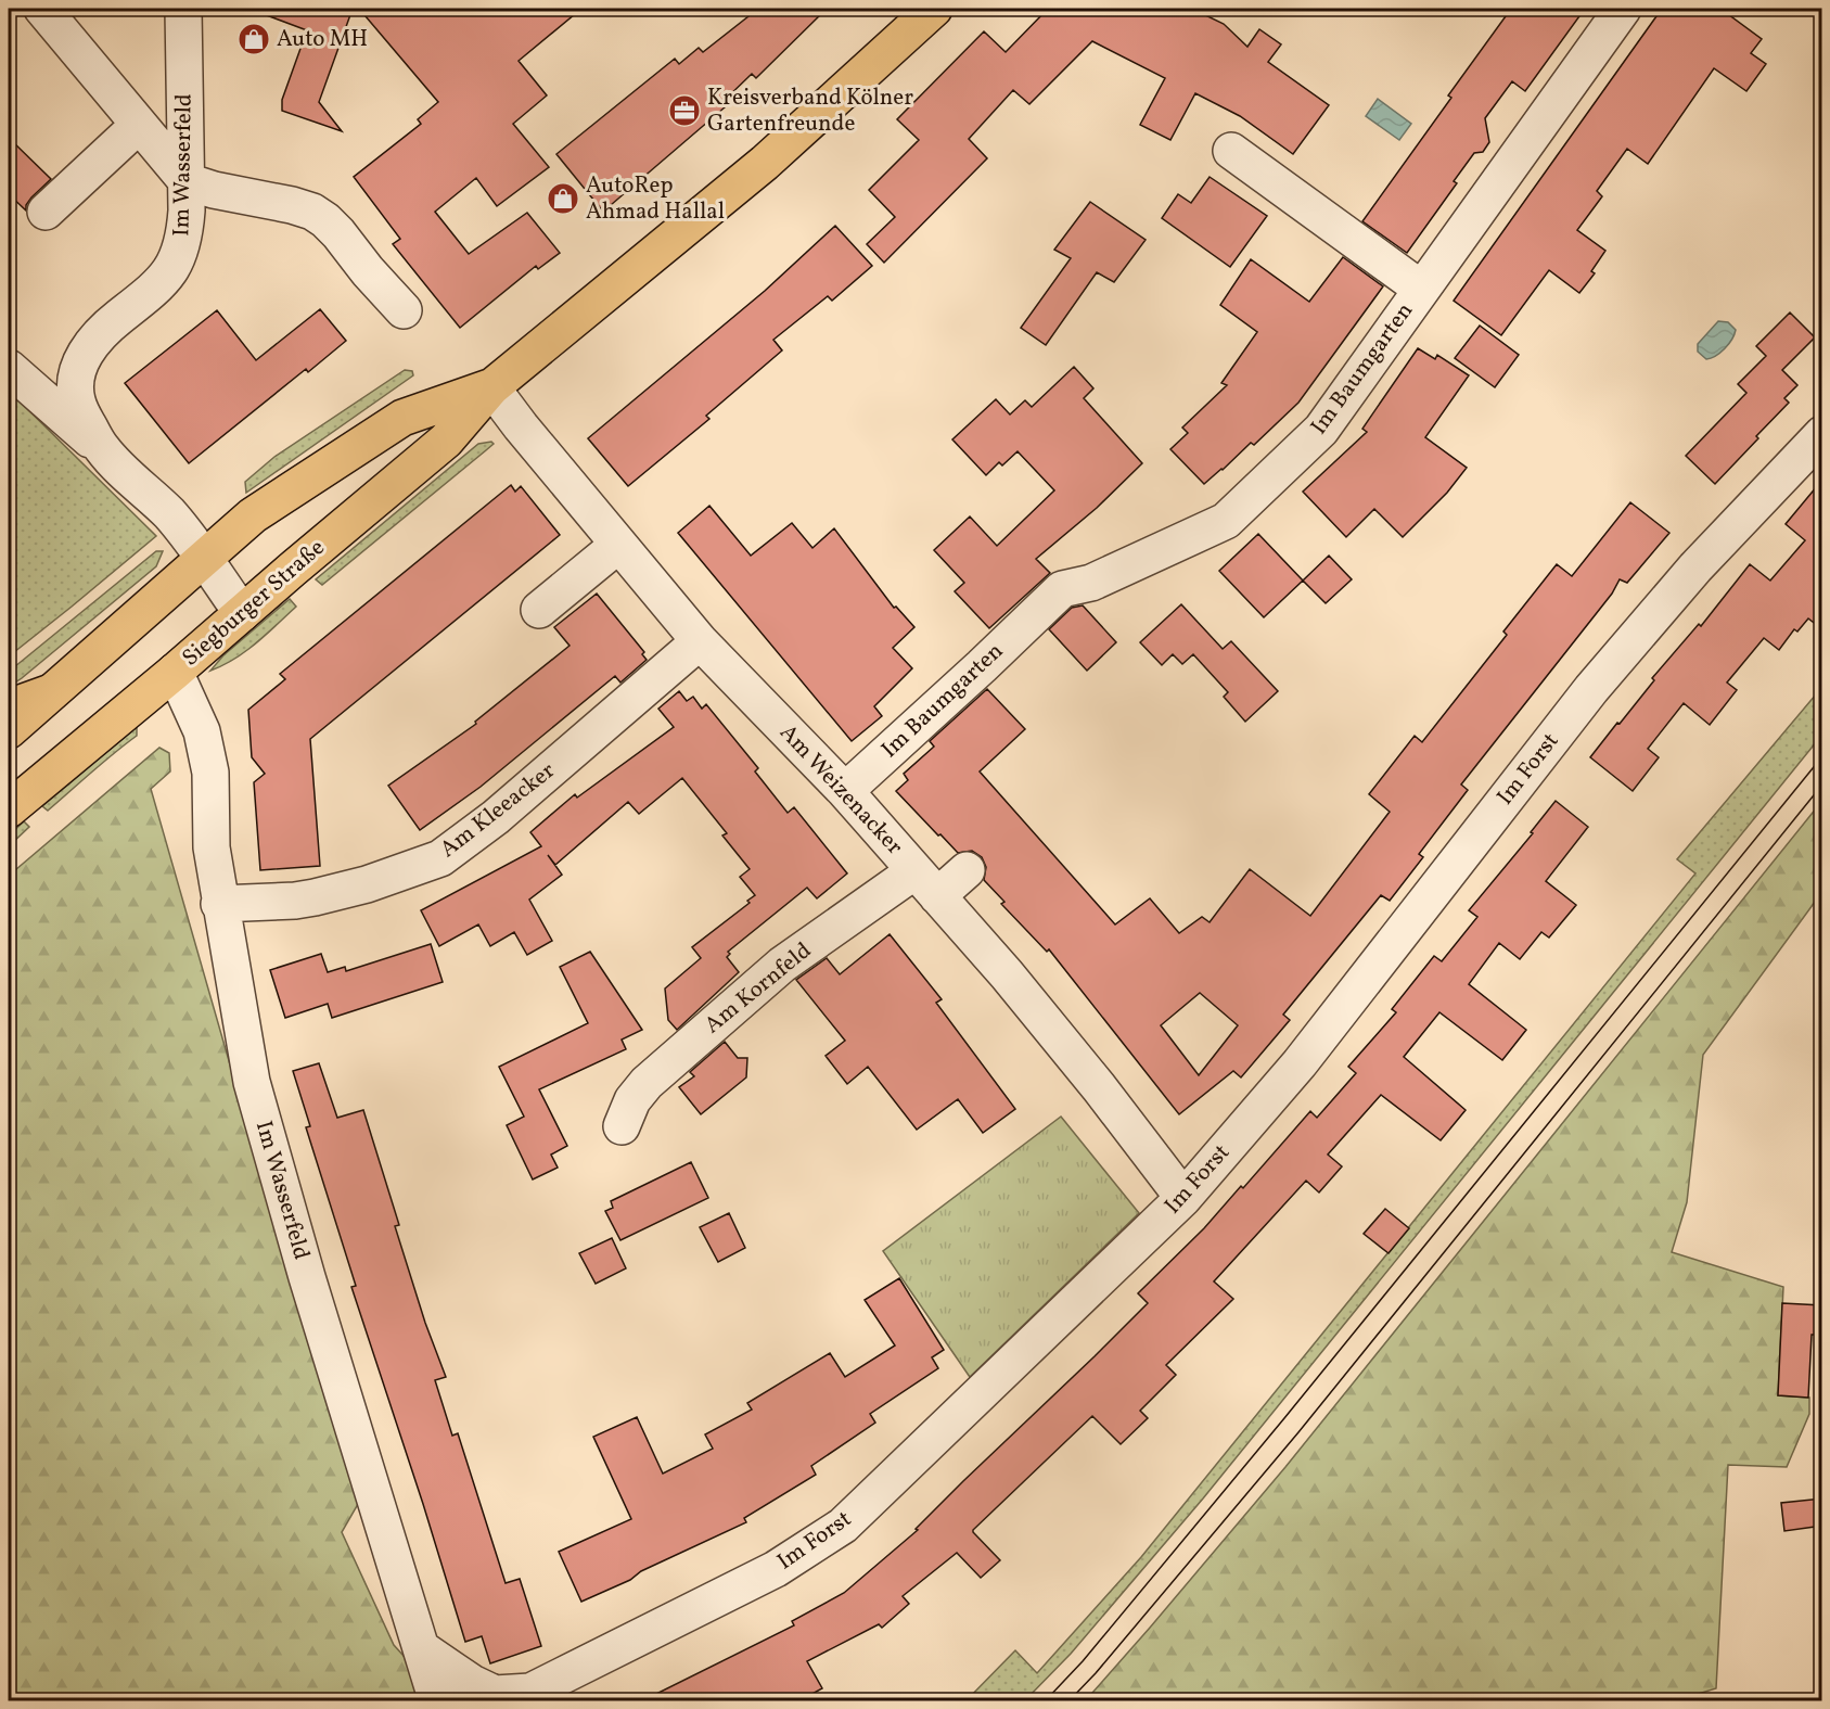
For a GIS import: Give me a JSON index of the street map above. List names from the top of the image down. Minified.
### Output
{"streets":{"main road":["Siegburger Straße"],"street":["Im Wasserfeld","Im Baumgarten","Im Forst","Am Weizenacker","Am Kleeacker","Am Kornfeld"]},"crossings":[["Im Wasserfeld","Siegburger Straße"],["Im Wasserfeld","Im Forst"],["Im Wasserfeld","Am Kleeacker"],["Im Baumgarten","Am Weizenacker"],["Siegburger Straße","Am Weizenacker"],["Im Forst","Am Weizenacker"],["Am Weizenacker","Am Kleeacker"],["Am Weizenacker","Am Kornfeld"]],"places":{"shop":["Auto MH","AutoRep Ahmad Hallal"],"office":["Kreisverband Kölner Gartenfreunde"]}}
